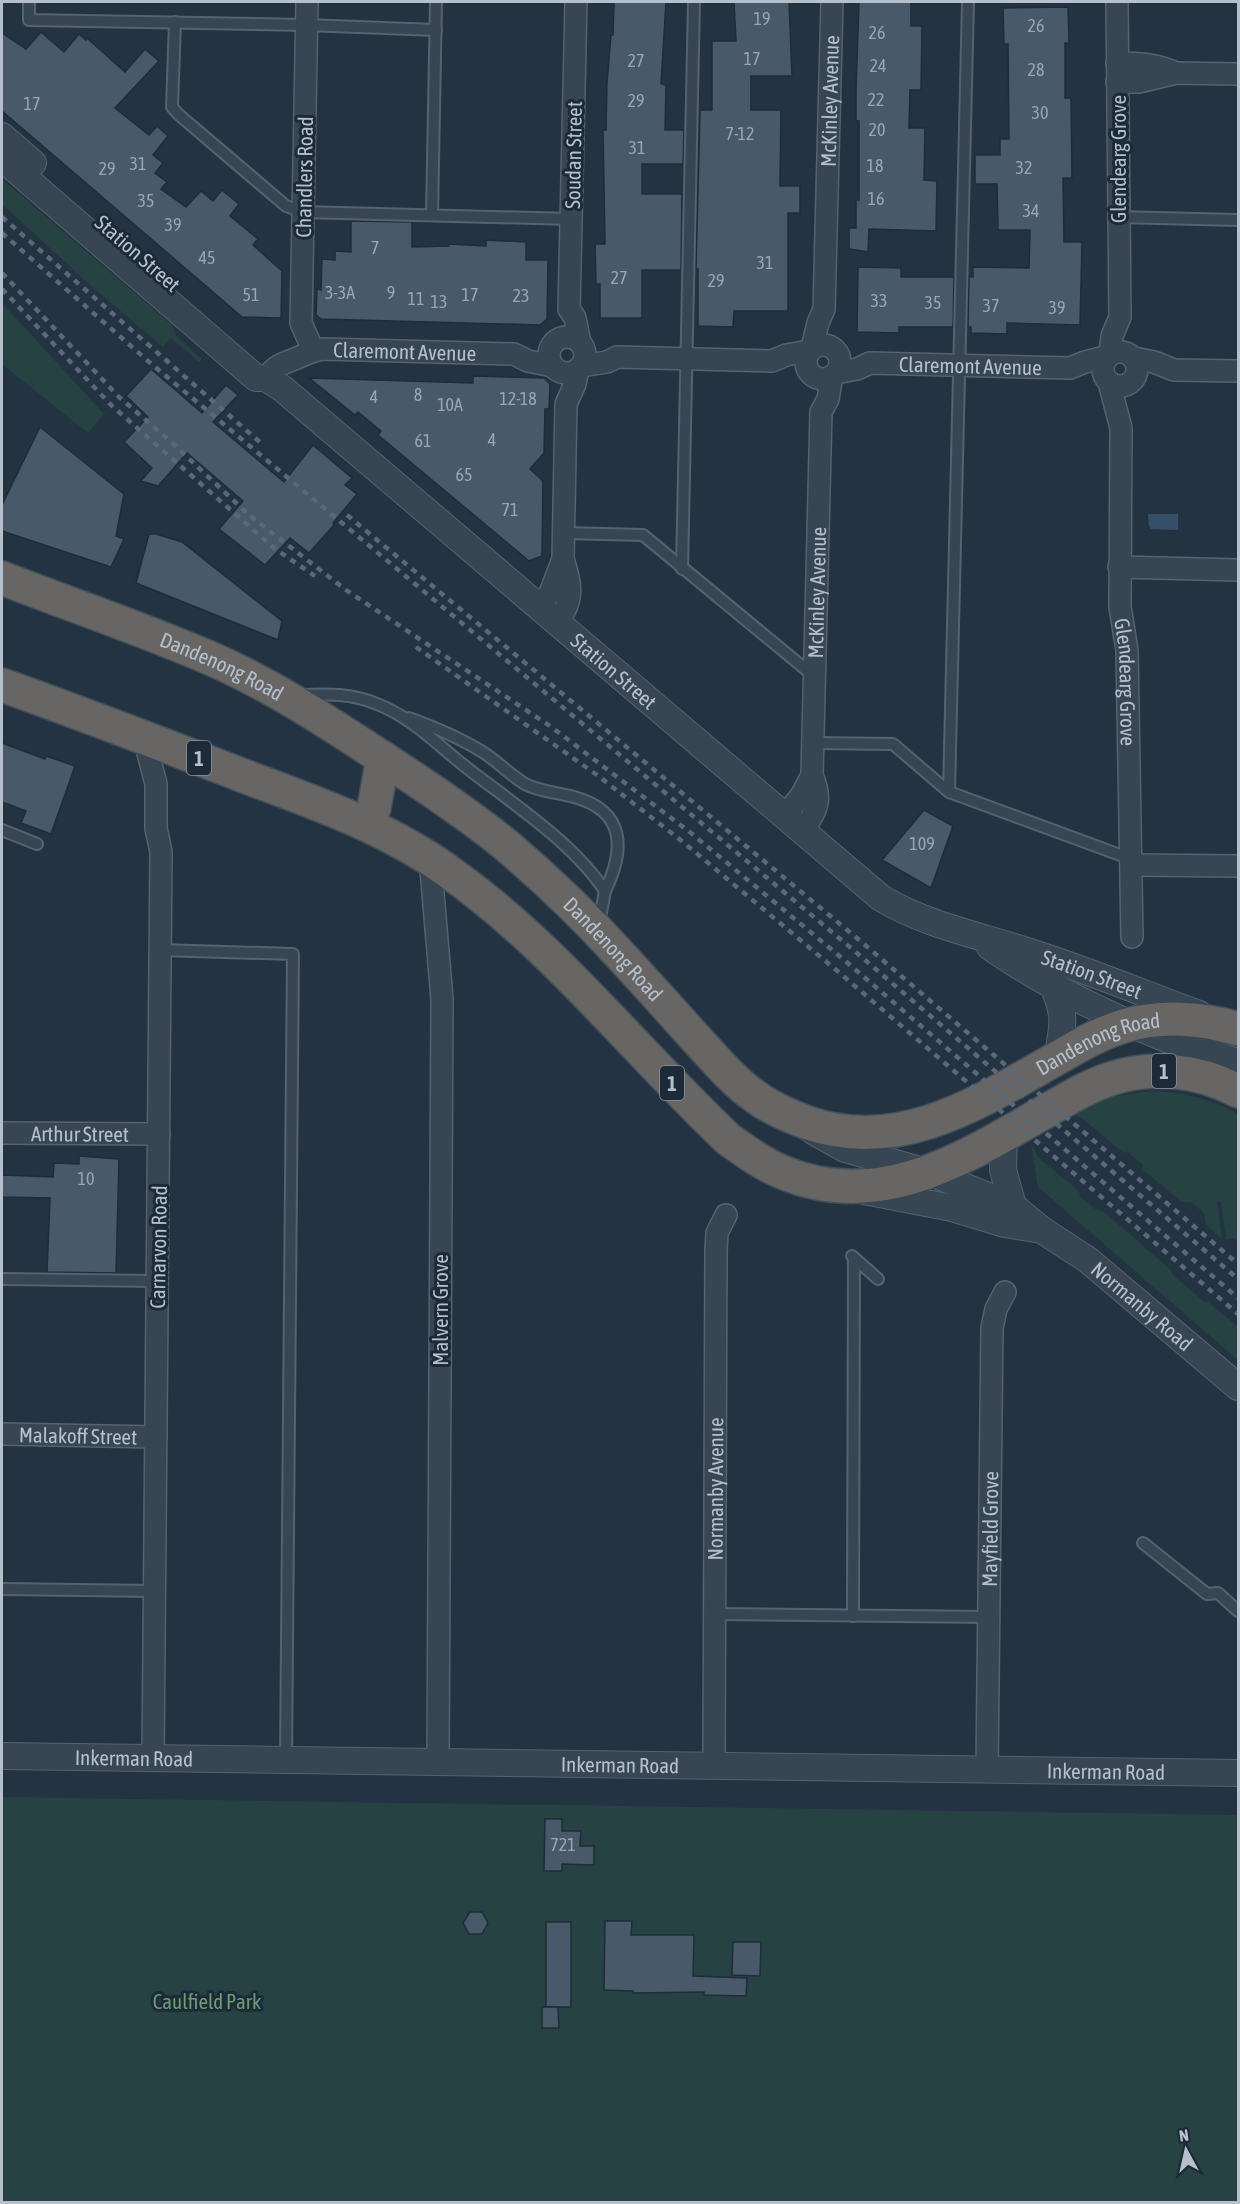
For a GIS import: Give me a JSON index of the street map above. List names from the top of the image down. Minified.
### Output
{"streets":{"highway":["Dandenong Road","1"],"street":["McKinley Avenue","Soudan Street","Glendearg Grove","Chandlers Road","Station Street","Claremont Avenue","Arthur Street","Carnarvon Road","Normanby Road","Malvern Grove","Malakoff Street","Normanby Avenue","Mayfield Grove","Inkerman Road"]},"crossings":[["McKinley Avenue","Station Street"],["McKinley Avenue","Claremont Avenue"],["Soudan Street","Claremont Avenue"],["Glendearg Grove","Claremont Avenue"],["Chandlers Road","Claremont Avenue"],["Station Street","Claremont Avenue"],["Station Street","Dandenong Road"],["Dandenong Road","Carnarvon Road"],["Dandenong Road","Normanby Road"],["Dandenong Road","Malvern Grove"],["Arthur Street","Carnarvon Road"],["Carnarvon Road","Malakoff Street"],["Carnarvon Road","Inkerman Road"],["Malvern Grove","Inkerman Road"],["Normanby Avenue","Inkerman Road"],["Mayfield Grove","Inkerman Road"]],"parks":["Caulfield Park"],"house_numbers":["19","26","26","17","27","24","28","22","29","17","30","20","7-12","31","31","18","32","29","16","35","34","39","7","45","31","27","29","3-3A","9","51","17","23","11","33","13","35","37","39","8","4","12-18","10A","4","61","65","71","109","10","721"],"north":"top"}
